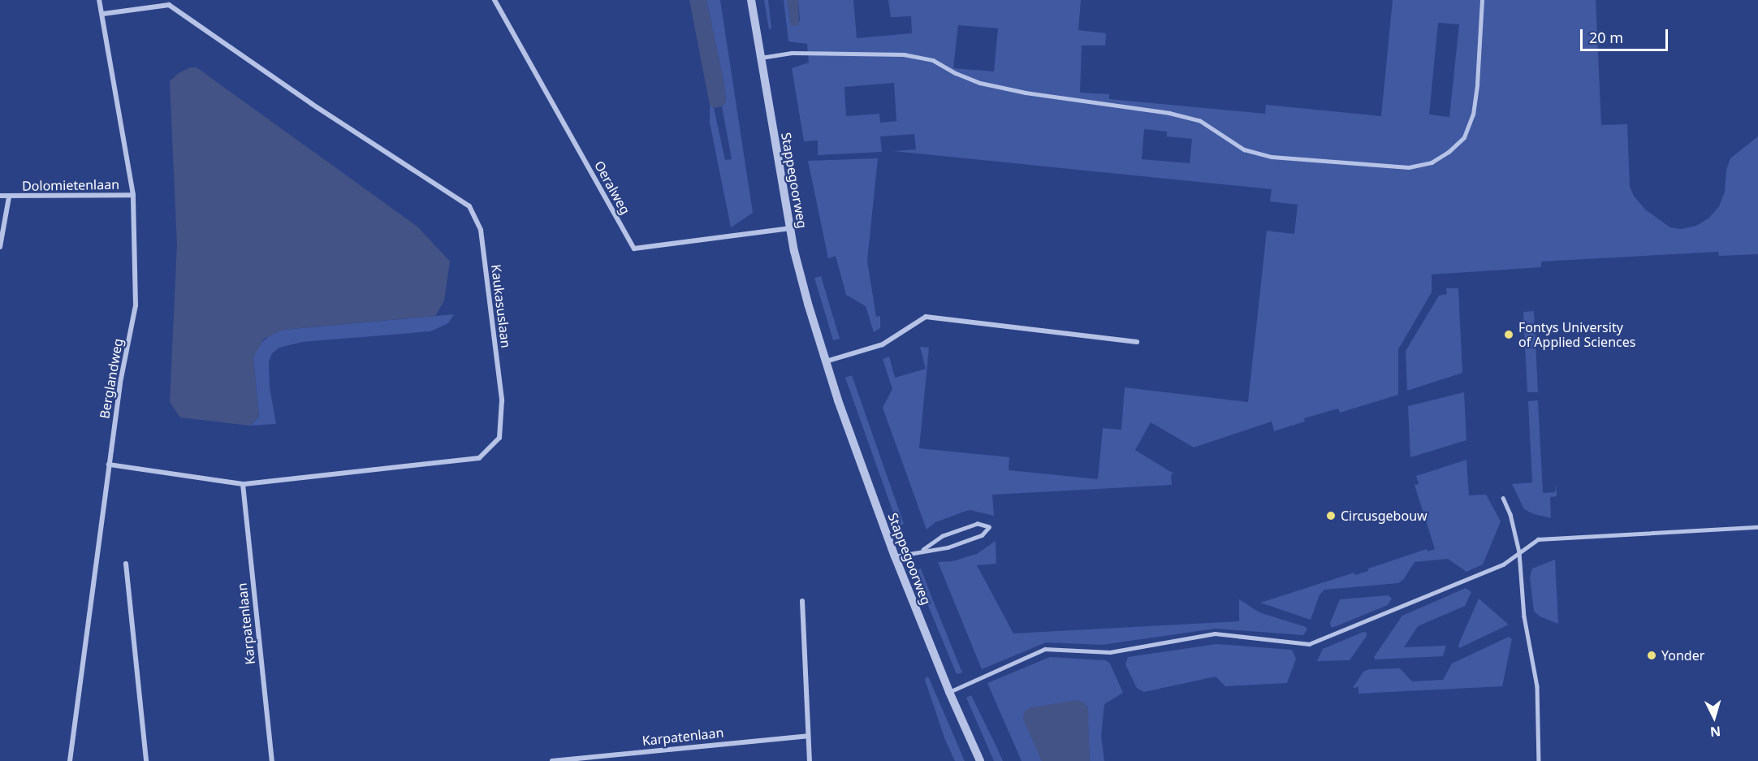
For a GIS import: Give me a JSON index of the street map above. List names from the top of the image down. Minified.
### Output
{"streets":{"street":["Stappegoorweg","Dolomietenlaan","Oeralweg","Kaukasuslaan","Berglandweg","Karpatenlaan"]},"crossings":[["Stappegoorweg","Oeralweg"],["Dolomietenlaan","Berglandweg"],["Kaukasuslaan","Berglandweg"],["Kaukasuslaan","Karpatenlaan"]],"places":["Fontys University of Applied Sciences","Circusgebouw","Yonder"],"scale_bar":"20 m","north":"bottom"}
